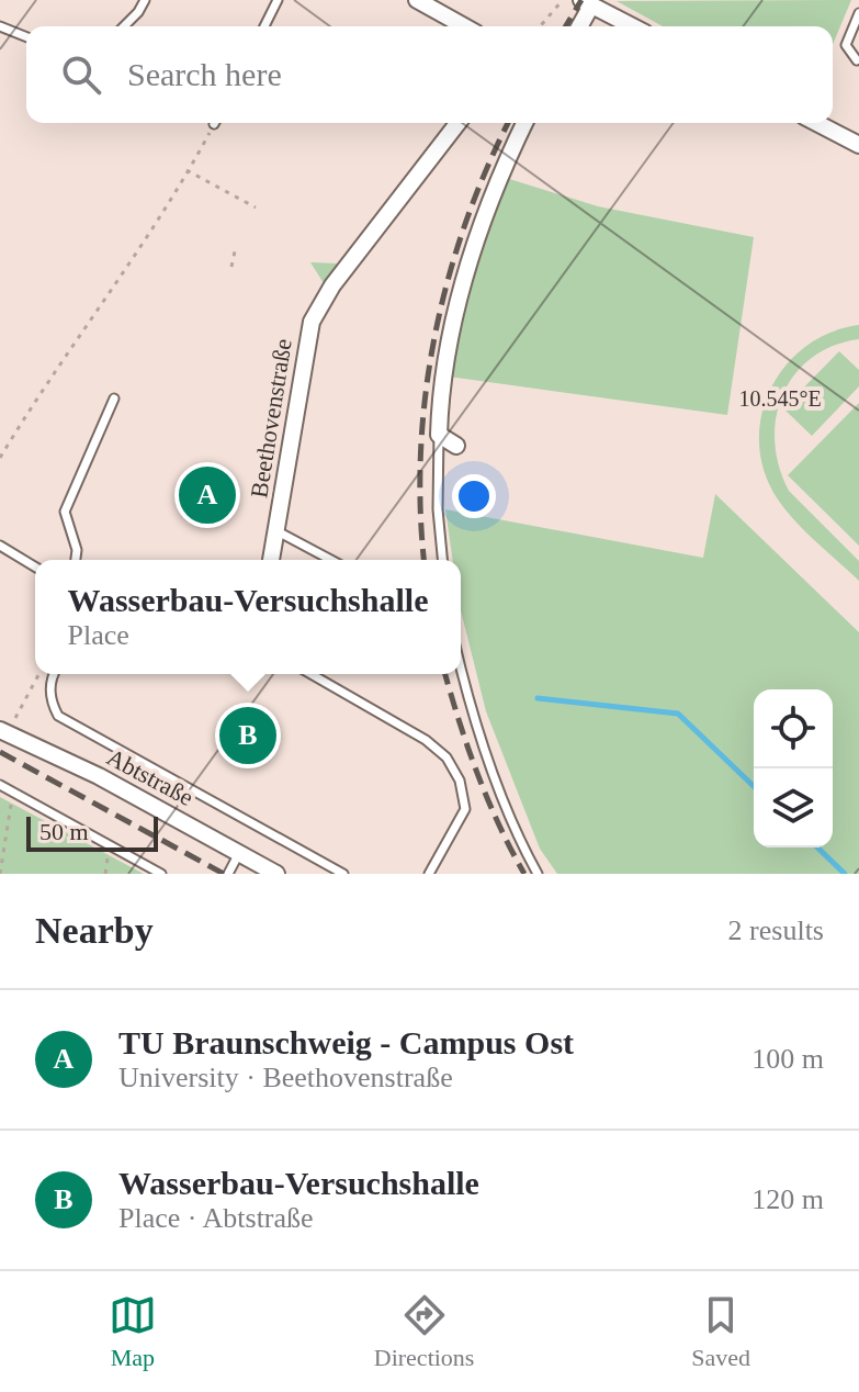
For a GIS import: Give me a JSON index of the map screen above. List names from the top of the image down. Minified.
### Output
{"streets":{"street":["Beethovenstraße","Abtstraße"]},"scale_bar":"50 m","page":{"search":"Search here","pins":["A","B"],"popup":["Wasserbau-Versuchshalle","Place"],"scale":"50 m","heading":["Nearby","2 results"],"list":[{"mark":"A","name":"TU Braunschweig - Campus Ost","note":"University · Beethovenstraße","value":"100 m"},{"mark":"B","name":"Wasserbau-Versuchshalle","note":"Place · Abtstraße","value":"120 m"}],"nav":["Map","Directions","Saved"]},"coordinates":["10.545°E"]}
